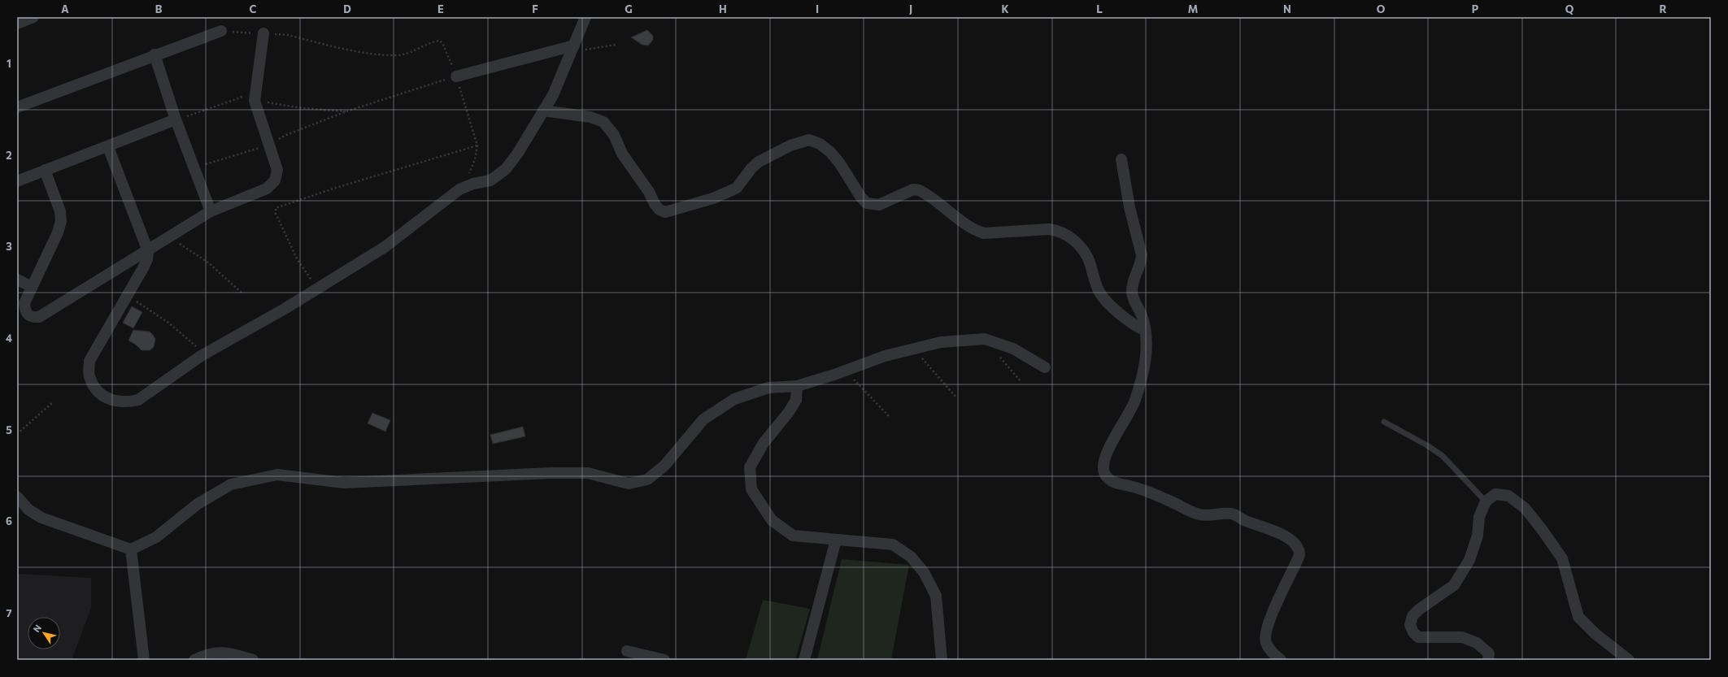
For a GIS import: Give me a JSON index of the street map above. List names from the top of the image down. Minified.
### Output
{"north":"top left","grid":{"columns":["A","B","C","D","E","F","G","H","I","J","K","L","M","N","O","P","Q","R"],"rows":["1","2","3","4","5","6","7"]}}
